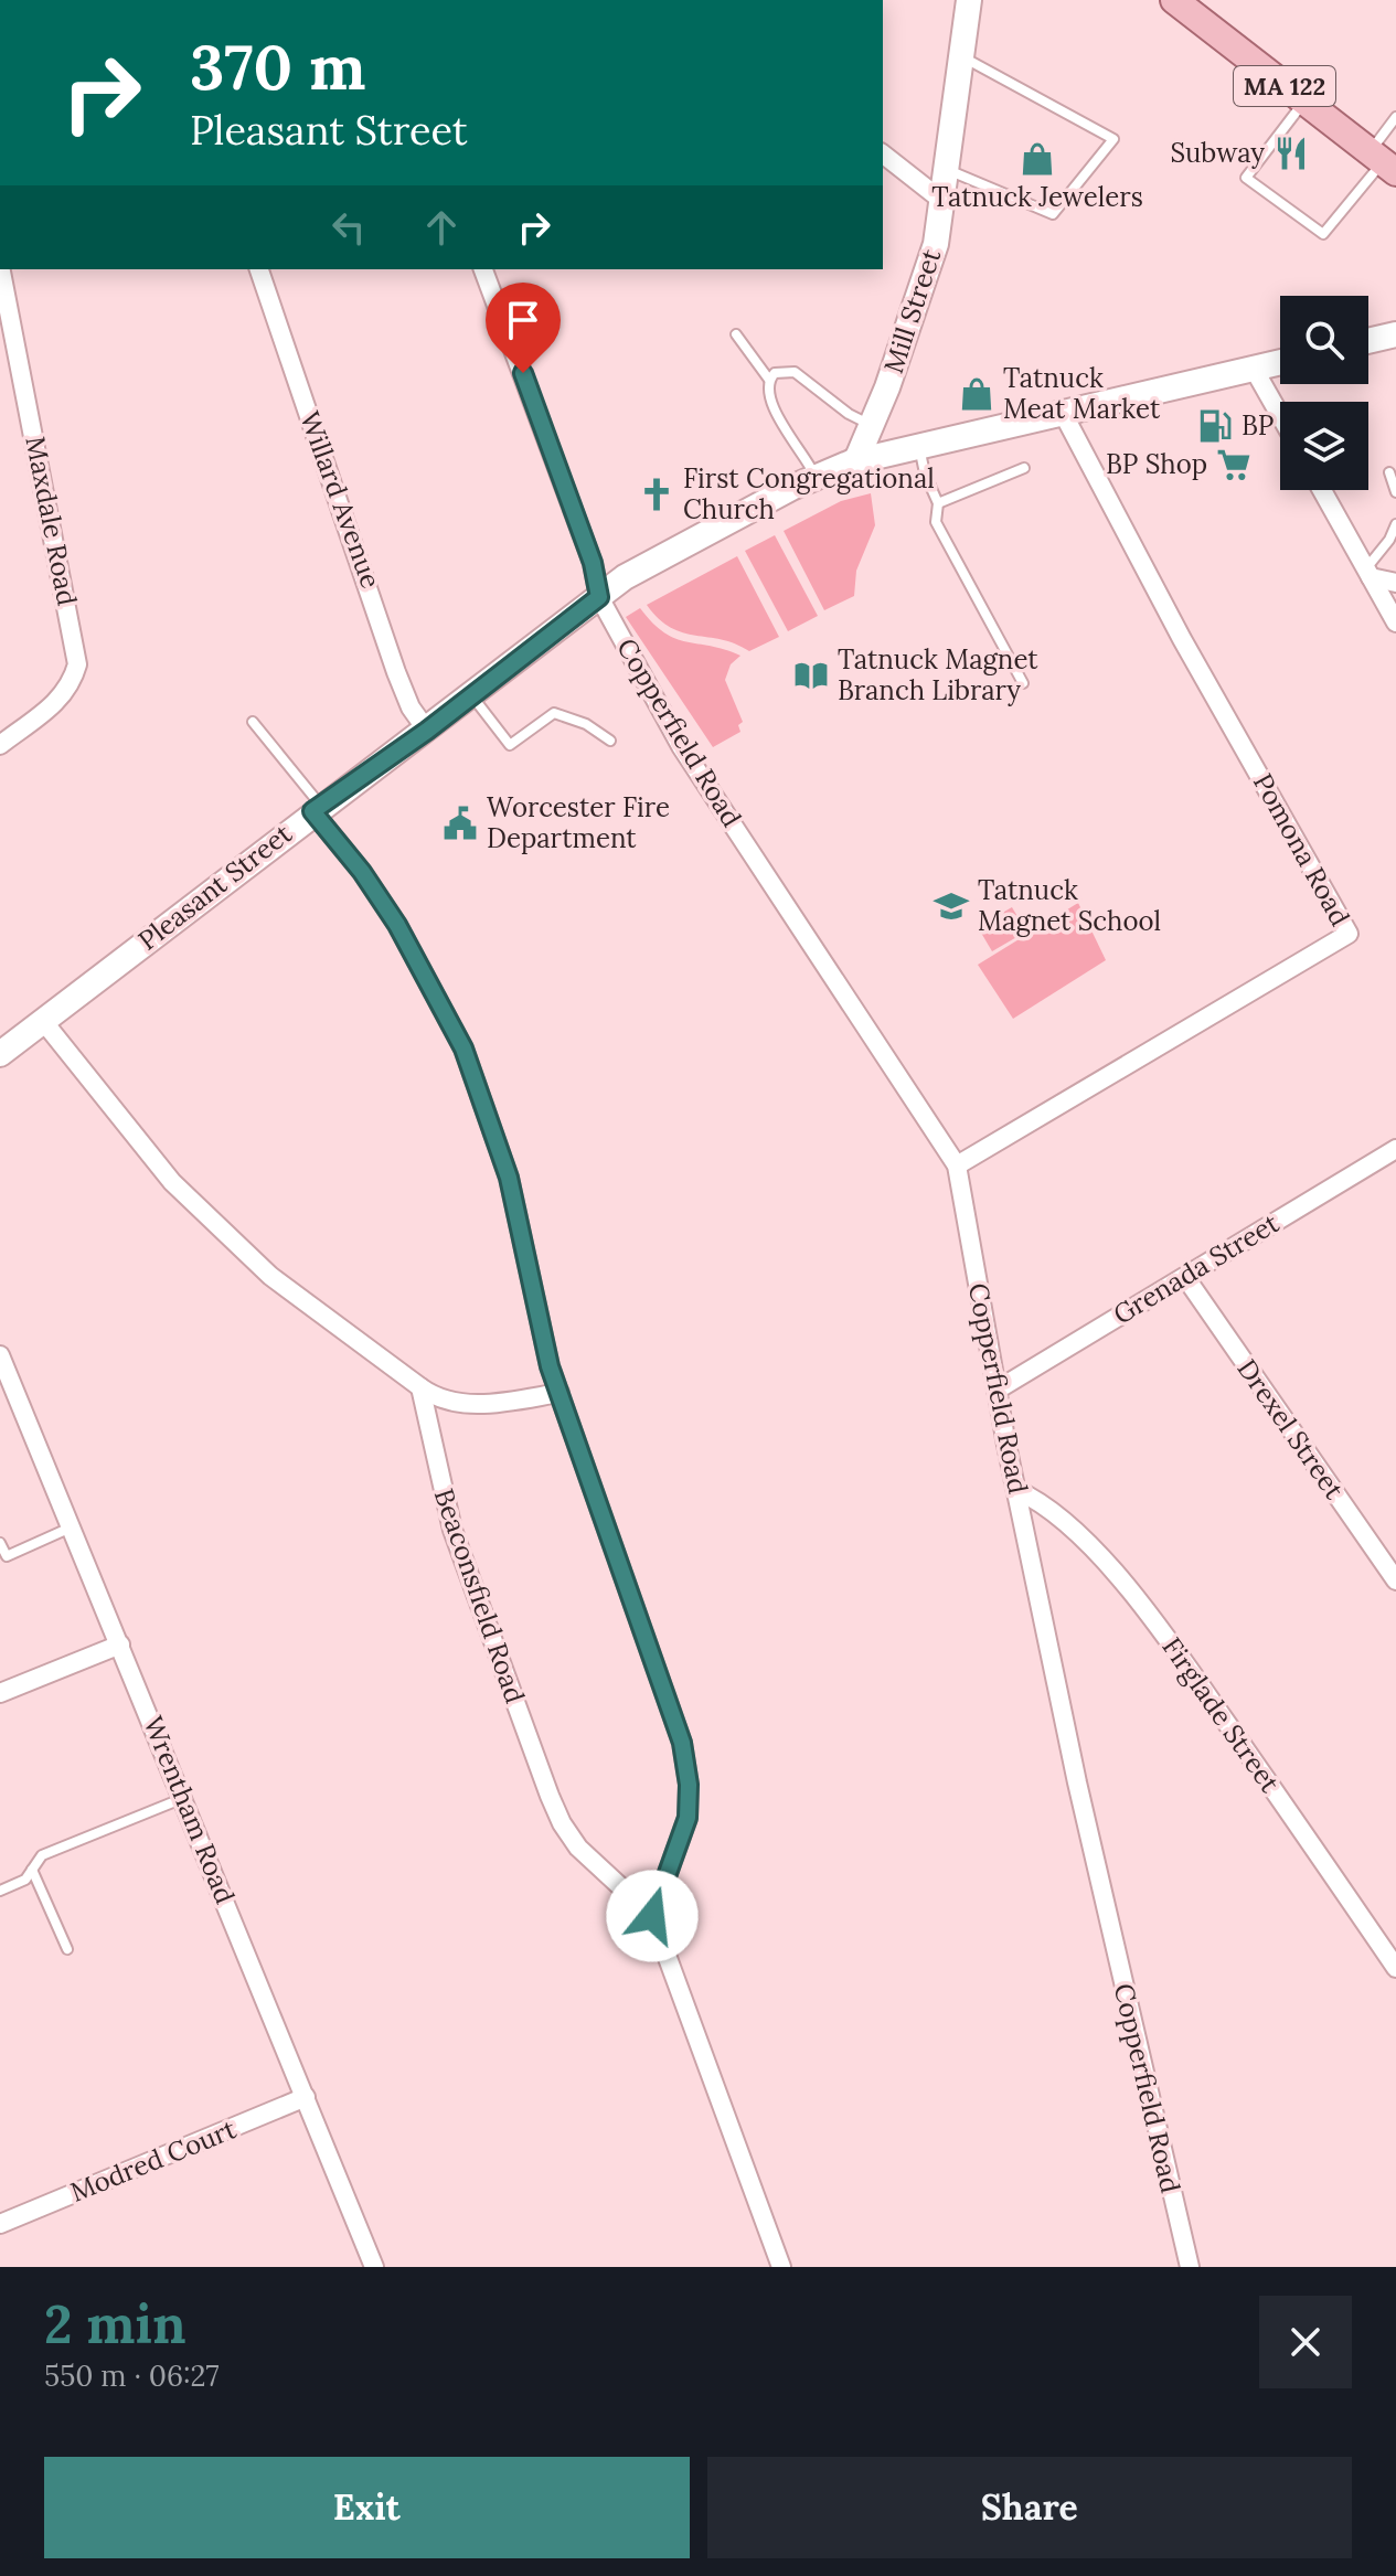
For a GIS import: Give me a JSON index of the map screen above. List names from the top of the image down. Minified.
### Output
{"streets":{"main road":["MA 122","Mill Street","Pleasant Street"],"street":["Willard Avenue","Maxdale Road","Copperfield Road","Pomona Road","Grenada Street","Drexel Street","Beaconsfield Road","Firglade Street","Wrentham Road","Modred Court"]},"crossings":[["Mill Street","Pleasant Street"],["Willard Avenue","Pleasant Street"],["Copperfield Road","Pomona Road"],["Copperfield Road","Pleasant Street"],["Copperfield Road","Grenada Street"],["Copperfield Road","Firglade Street"],["Pomona Road","Pleasant Street"],["Grenada Street","Drexel Street"],["Wrentham Road","Modred Court"]],"places":{"restaurant":["Subway"],"shop":["Tatnuck Jewelers","Tatnuck Meat Market"],"fuel station":["BP"],"supermarket":["BP Shop"],"church":["First Congregational Church"],"library":["Tatnuck Magnet Branch Library"],"public building":["Worcester Fire Department"],"school or university":["Tatnuck Magnet School"]},"page":{"turn":["370 m","Pleasant Street"],"heading":["2 min","550 m · 06:27"],"buttons":["Exit","Share"]}}
